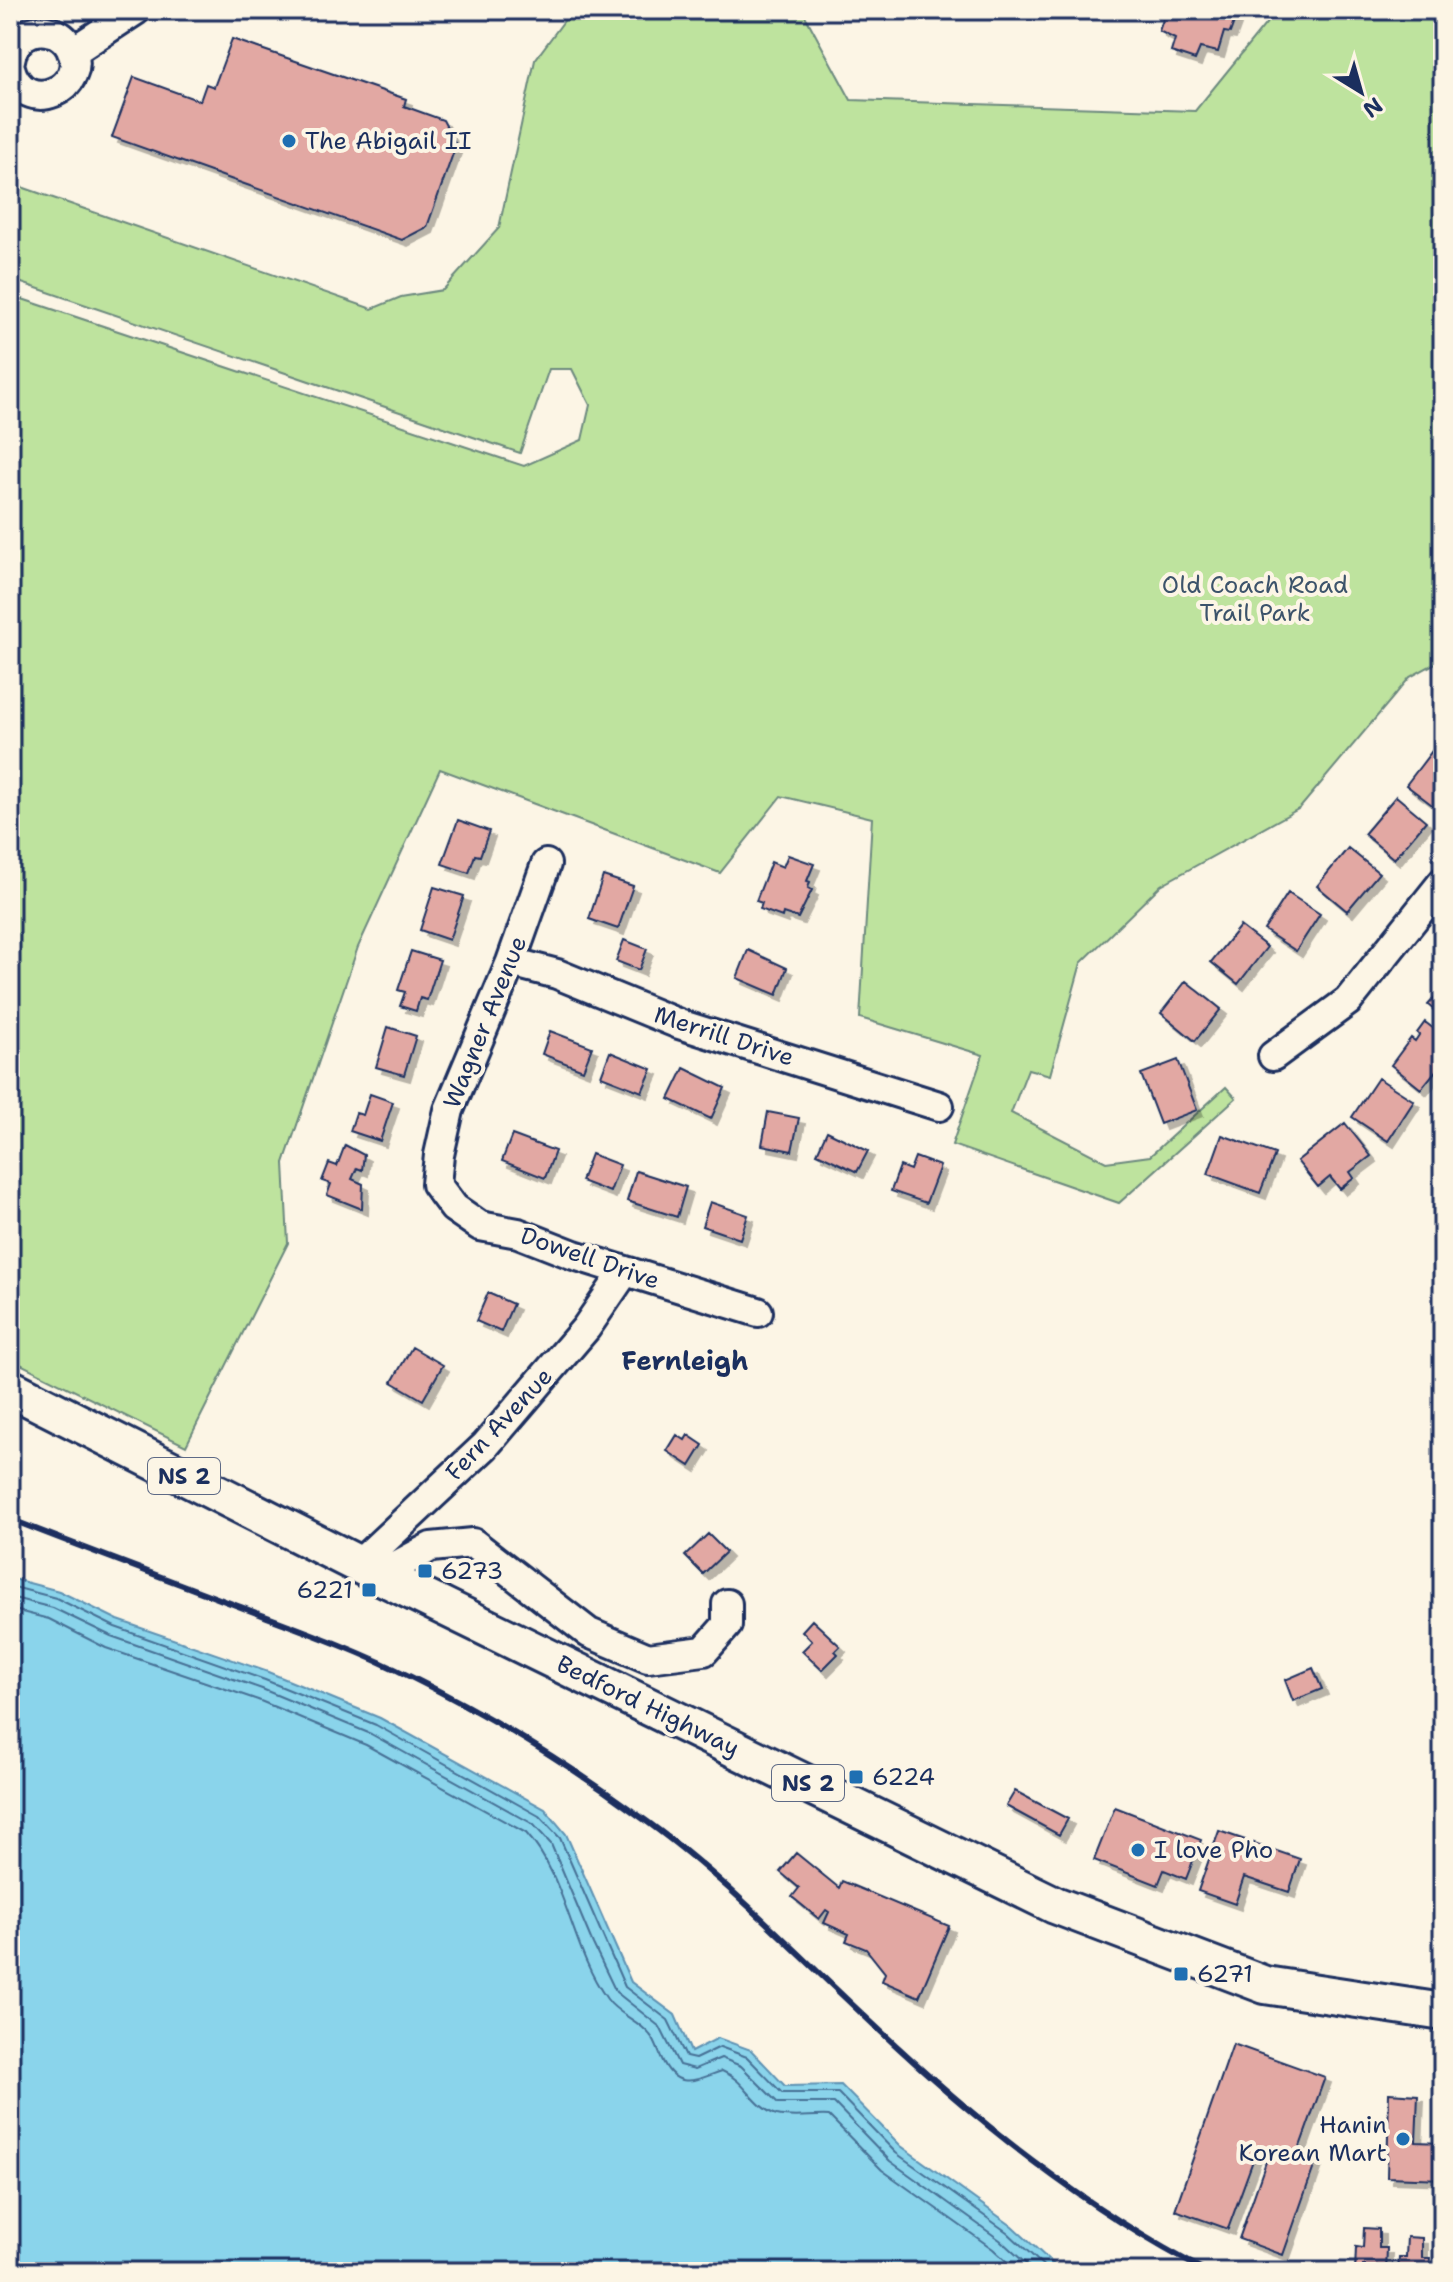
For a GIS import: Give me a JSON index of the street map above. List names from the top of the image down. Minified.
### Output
{"streets":{"main road":["NS 2","Bedford Highway"],"street":["Wagner Avenue","Merrill Drive","Dowell Drive","Fern Avenue"]},"crossings":[["Wagner Avenue","Merrill Drive"],["Wagner Avenue","Dowell Drive"],["Dowell Drive","Fern Avenue"],["Fern Avenue","Bedford Highway"]],"districts":["Fernleigh"],"parks":["Old Coach Road Trail Park"],"places":{"other":["The Abigail II","I love Pho","Hanin Korean Mart"],"transit":["6273","6221","6224","6271"]},"north":"bottom right"}
